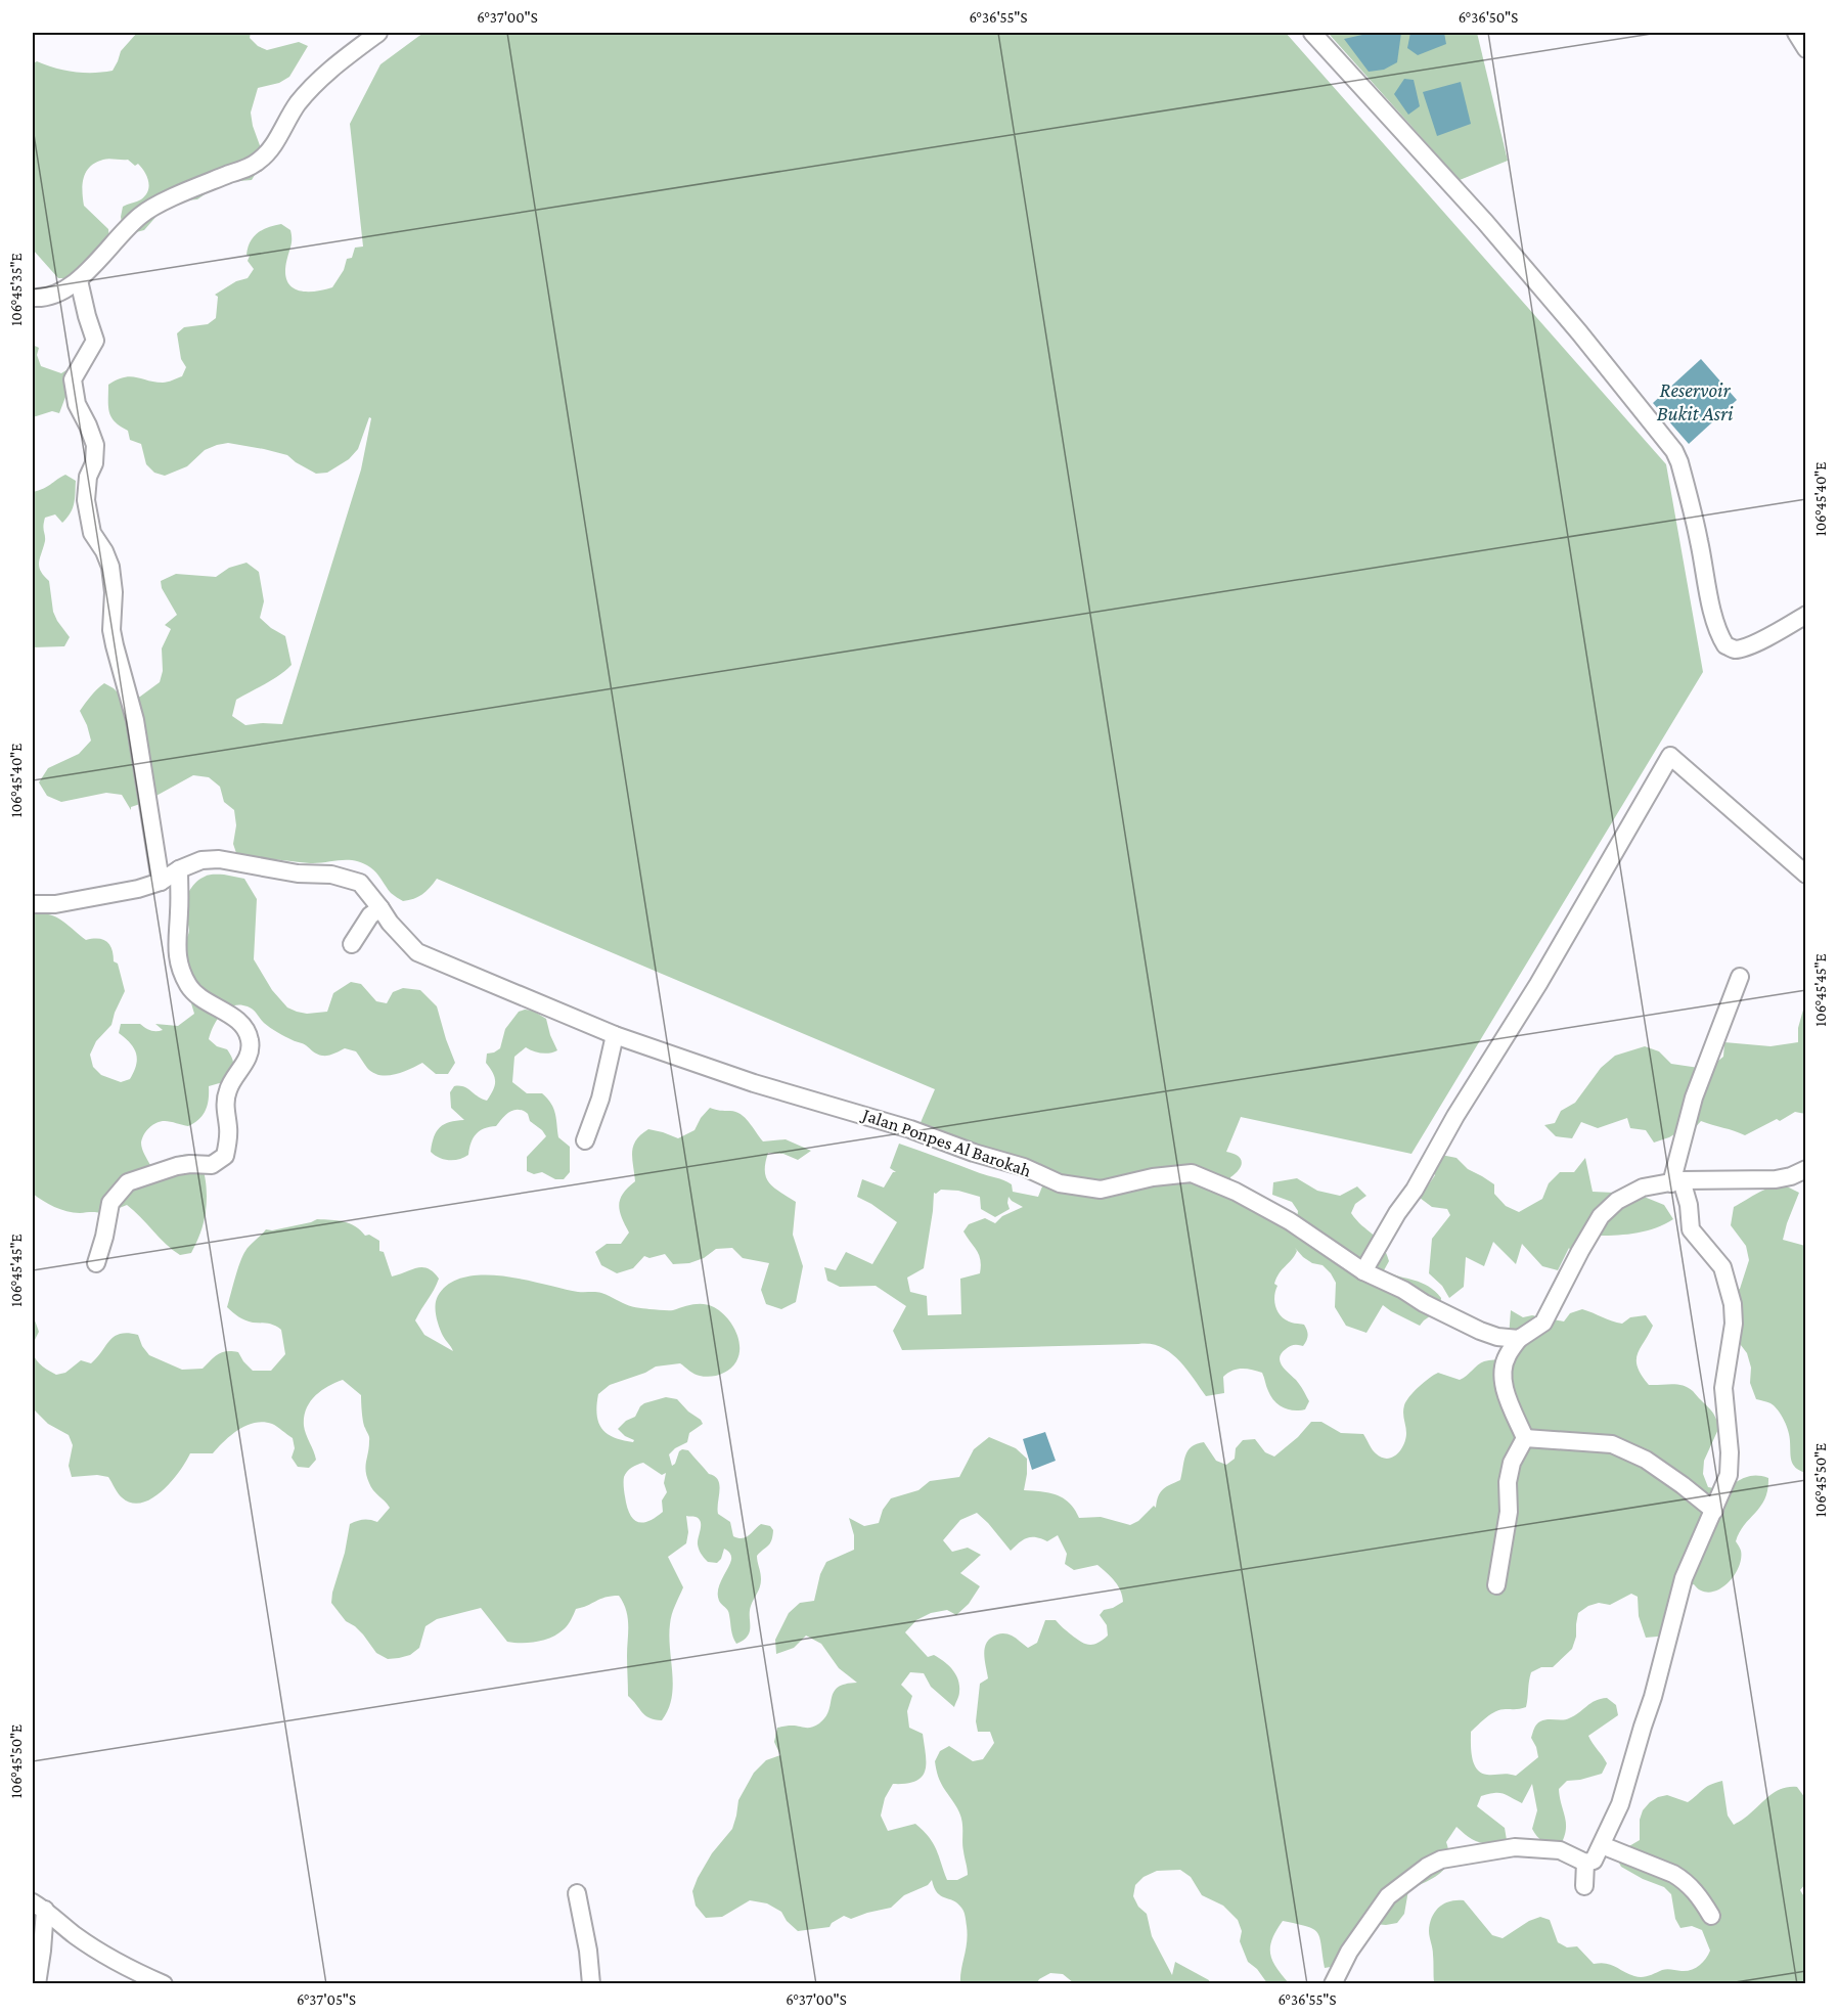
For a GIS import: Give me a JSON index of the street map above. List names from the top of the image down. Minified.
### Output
{"streets":{"street":["Jalan Ponpes Al Barokah"]},"water":["Reservoir Bukit Asri"],"coordinates":["6°37'00\"S","6°36'55\"S","6°36'50\"S","106°45'35\"E","106°45'40\"E","106°45'45\"E","106°45'50\"E","6°37'05\"S"]}
